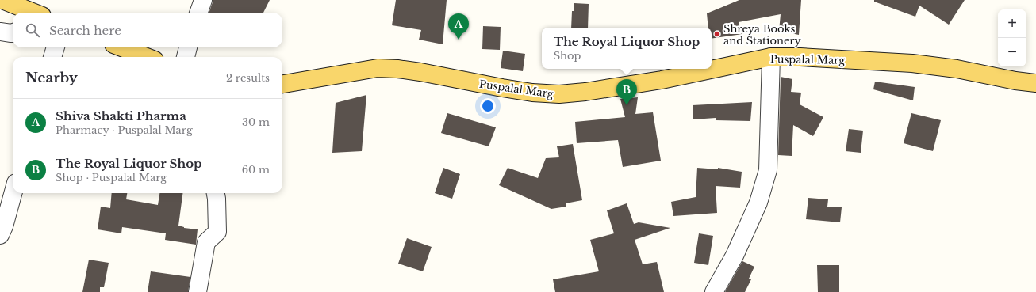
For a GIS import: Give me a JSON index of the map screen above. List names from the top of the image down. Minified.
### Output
{"streets":{"main road":["Puspalal Marg"]},"places":["Shreya Books and Stationery"],"page":{"map_buttons":["+","−"],"search":"Search here","pins":["A","B"],"popup":["The Royal Liquor Shop","Shop"],"heading":["Nearby","2 results"],"list":[{"mark":"A","name":"Shiva Shakti Pharma","note":"Pharmacy · Puspalal Marg","value":"30 m"},{"mark":"B","name":"The Royal Liquor Shop","note":"Shop · Puspalal Marg","value":"60 m"}]}}
